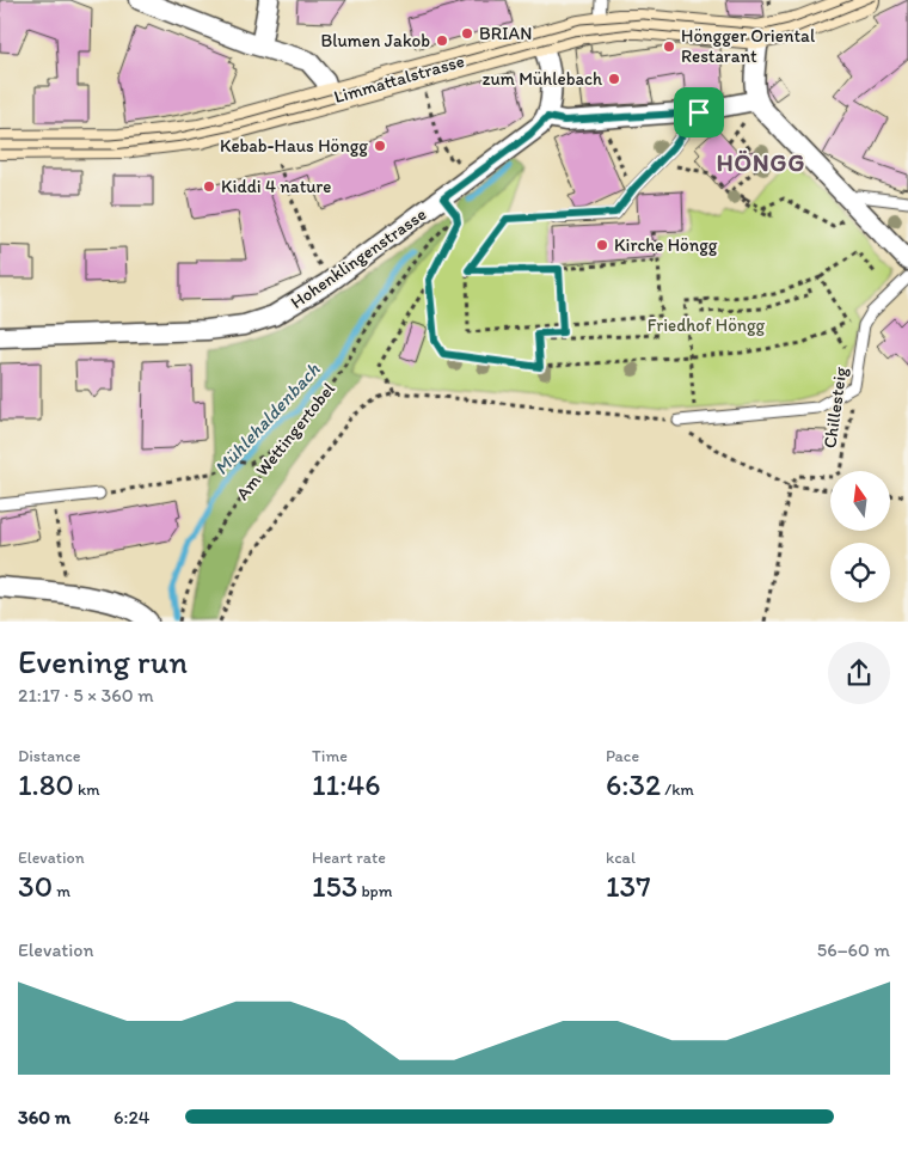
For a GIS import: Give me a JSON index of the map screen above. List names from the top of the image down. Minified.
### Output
{"streets":{"street":["Limmattalstrasse","Hohenklingenstrasse"],"lane":["Chillesteig"],"path":["Am Wettingertobel"]},"districts":["HÖNGG"],"water":["Mühlehaldenbach"],"parks":["Friedhof Höngg"],"places":["BRIAN","Blumen Jakob","Höngger Oriental Restarant","zum Mühlebach","Kebab-Haus Höngg","Kiddi 4 nature","Kirche Höngg"],"north":"top","page":{"heading":["Evening run","21:17 · 5 × 360 m"],"stats":[["Distance","1.80 km"],["Time","11:46"],["Pace","6:32 /km"],["Elevation","30 m"],["Heart rate","153 bpm"],["kcal","137"]],"chart":["Elevation","56–60 m"],"list":[{"name":"360 m","note":"6:24"}]}}
